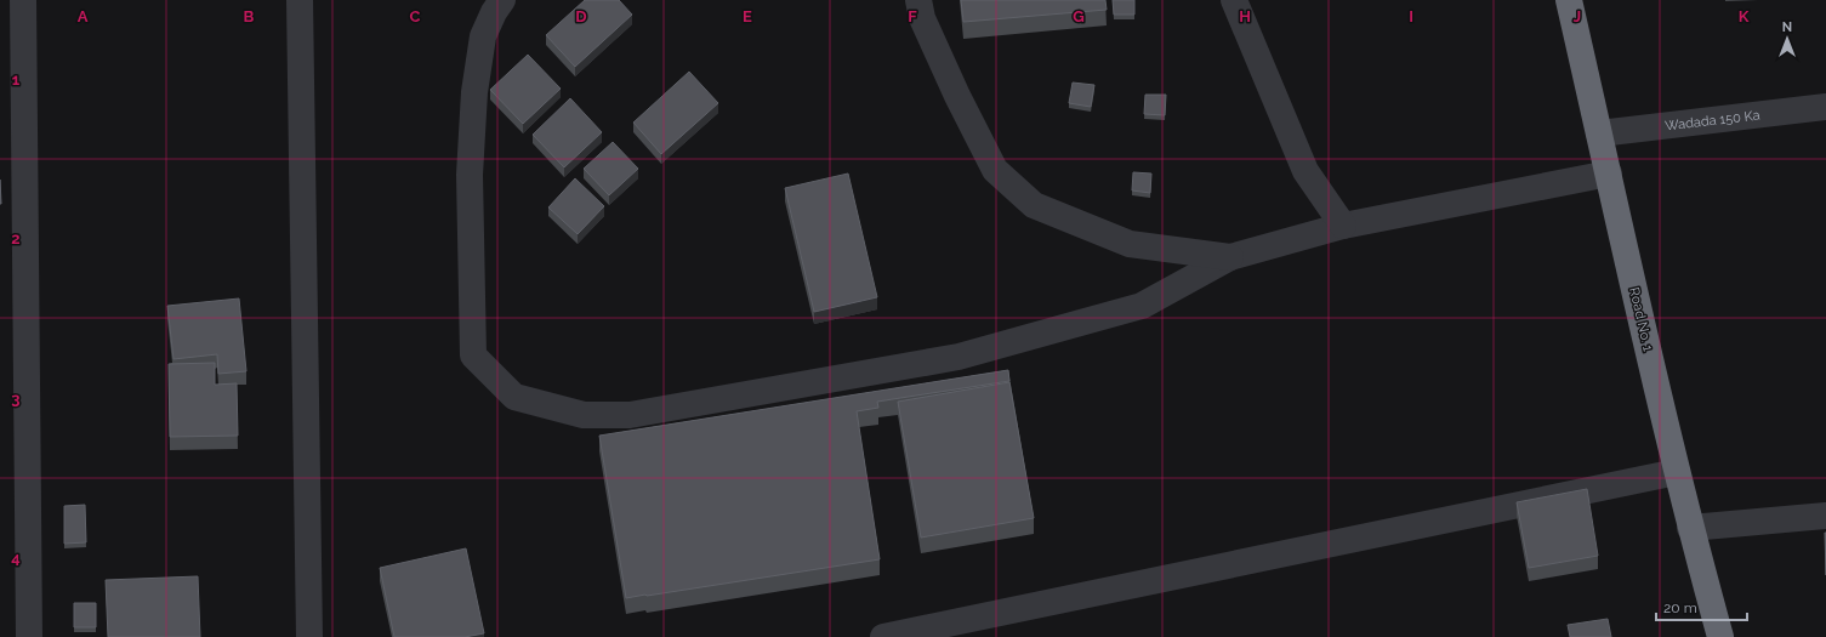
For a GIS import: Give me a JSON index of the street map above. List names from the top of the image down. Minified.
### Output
{"streets":{"highway":["Road No. 1"],"street":["Wadada 150 Ka"]},"crossings":[["Wadada 150 Ka","Road No. 1"]],"scale_bar":"20 m","north":"top","grid":{"columns":["A","B","C","D","E","F","G","H","I","J","K"],"rows":["1","2","3","4"]}}
